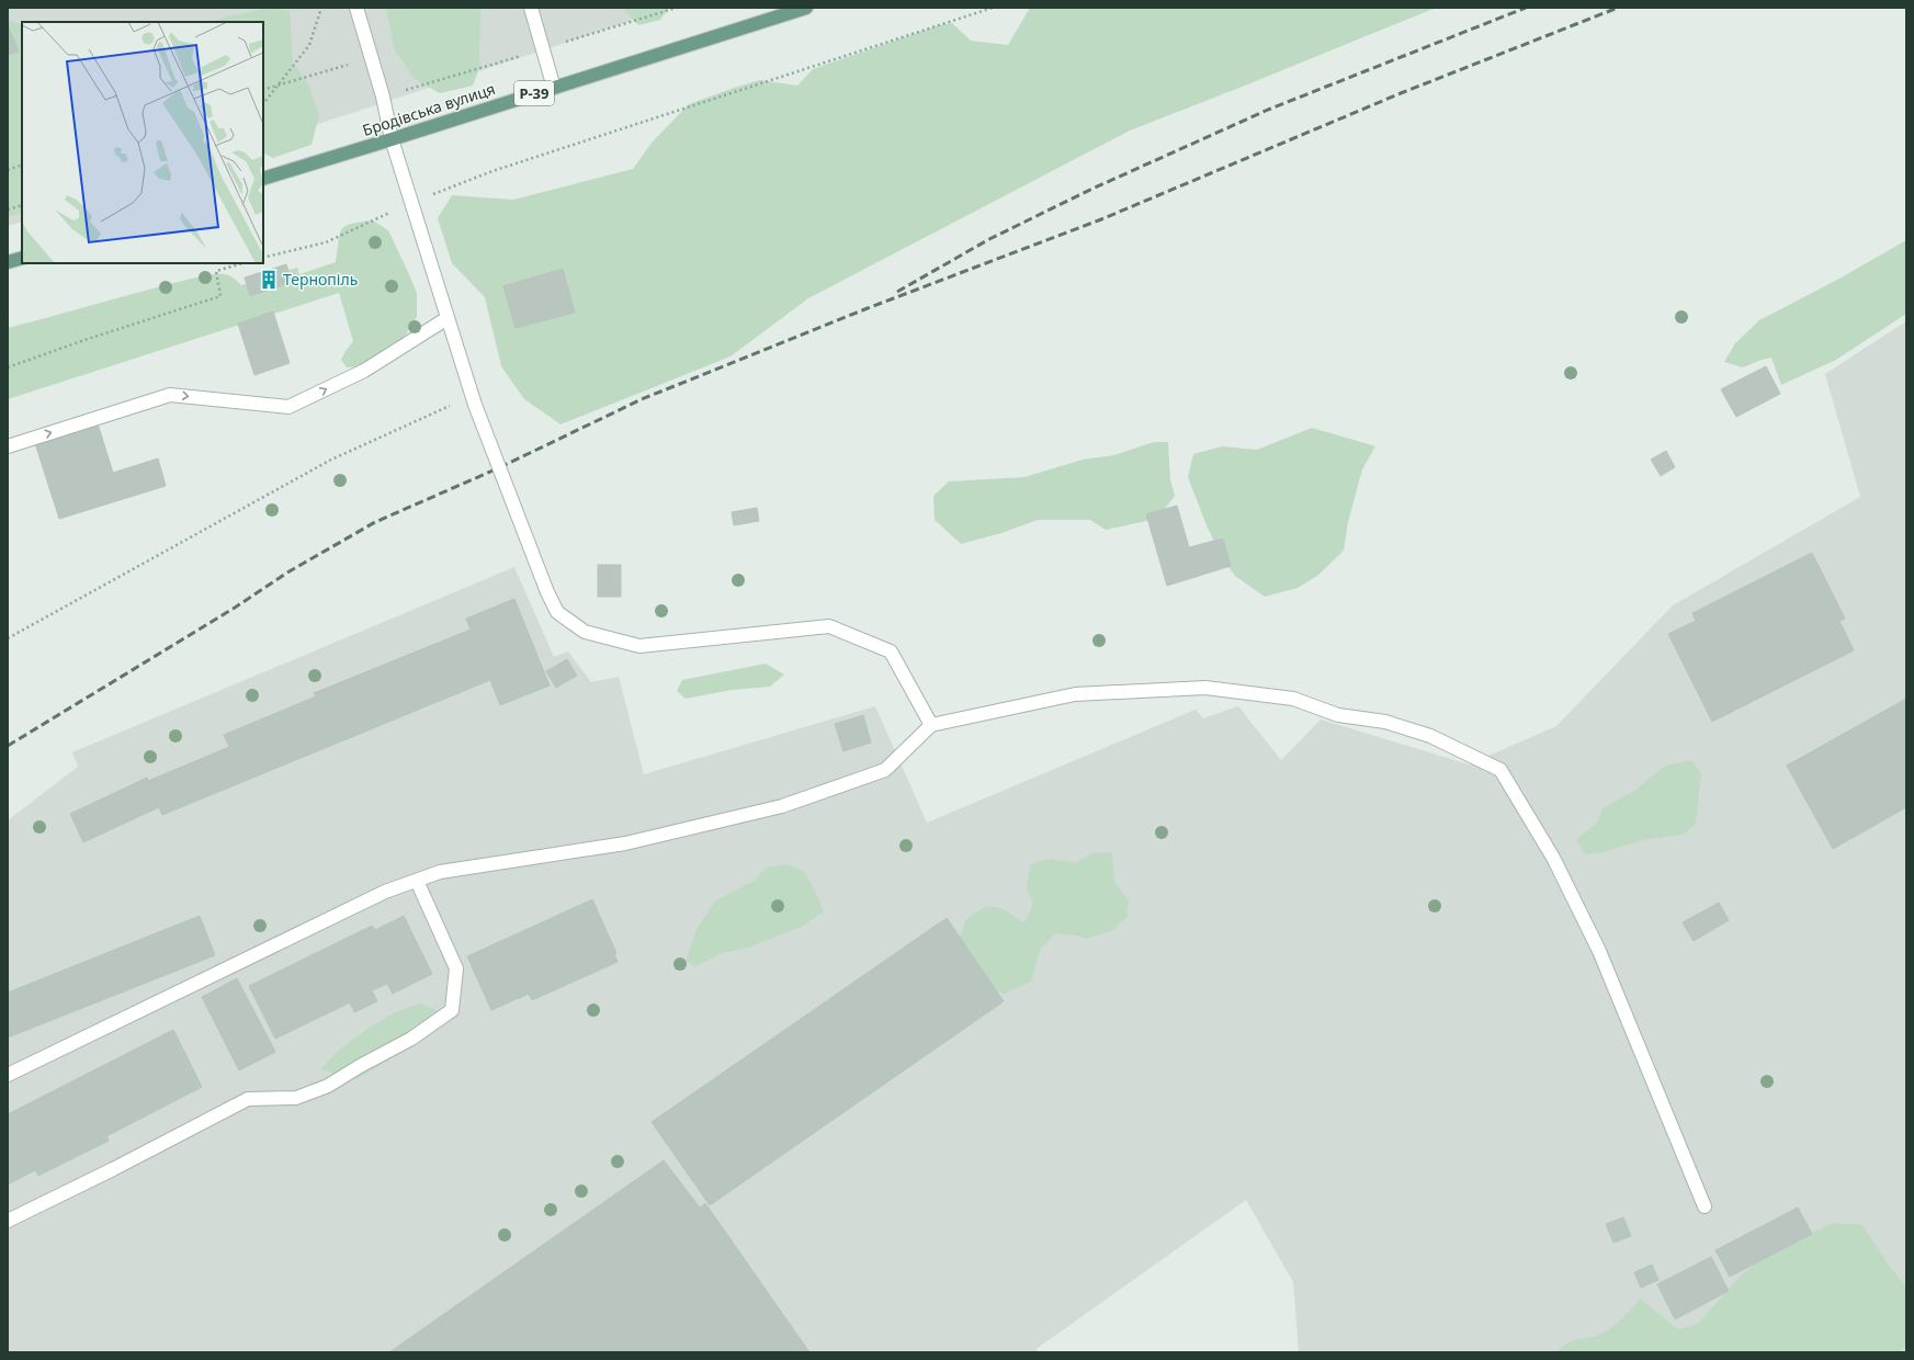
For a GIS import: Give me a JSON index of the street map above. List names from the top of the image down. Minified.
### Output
{"streets":{"main road":["Р-39","Бродівська вулиця"]},"places":{"building":["Тернопіль"]}}
